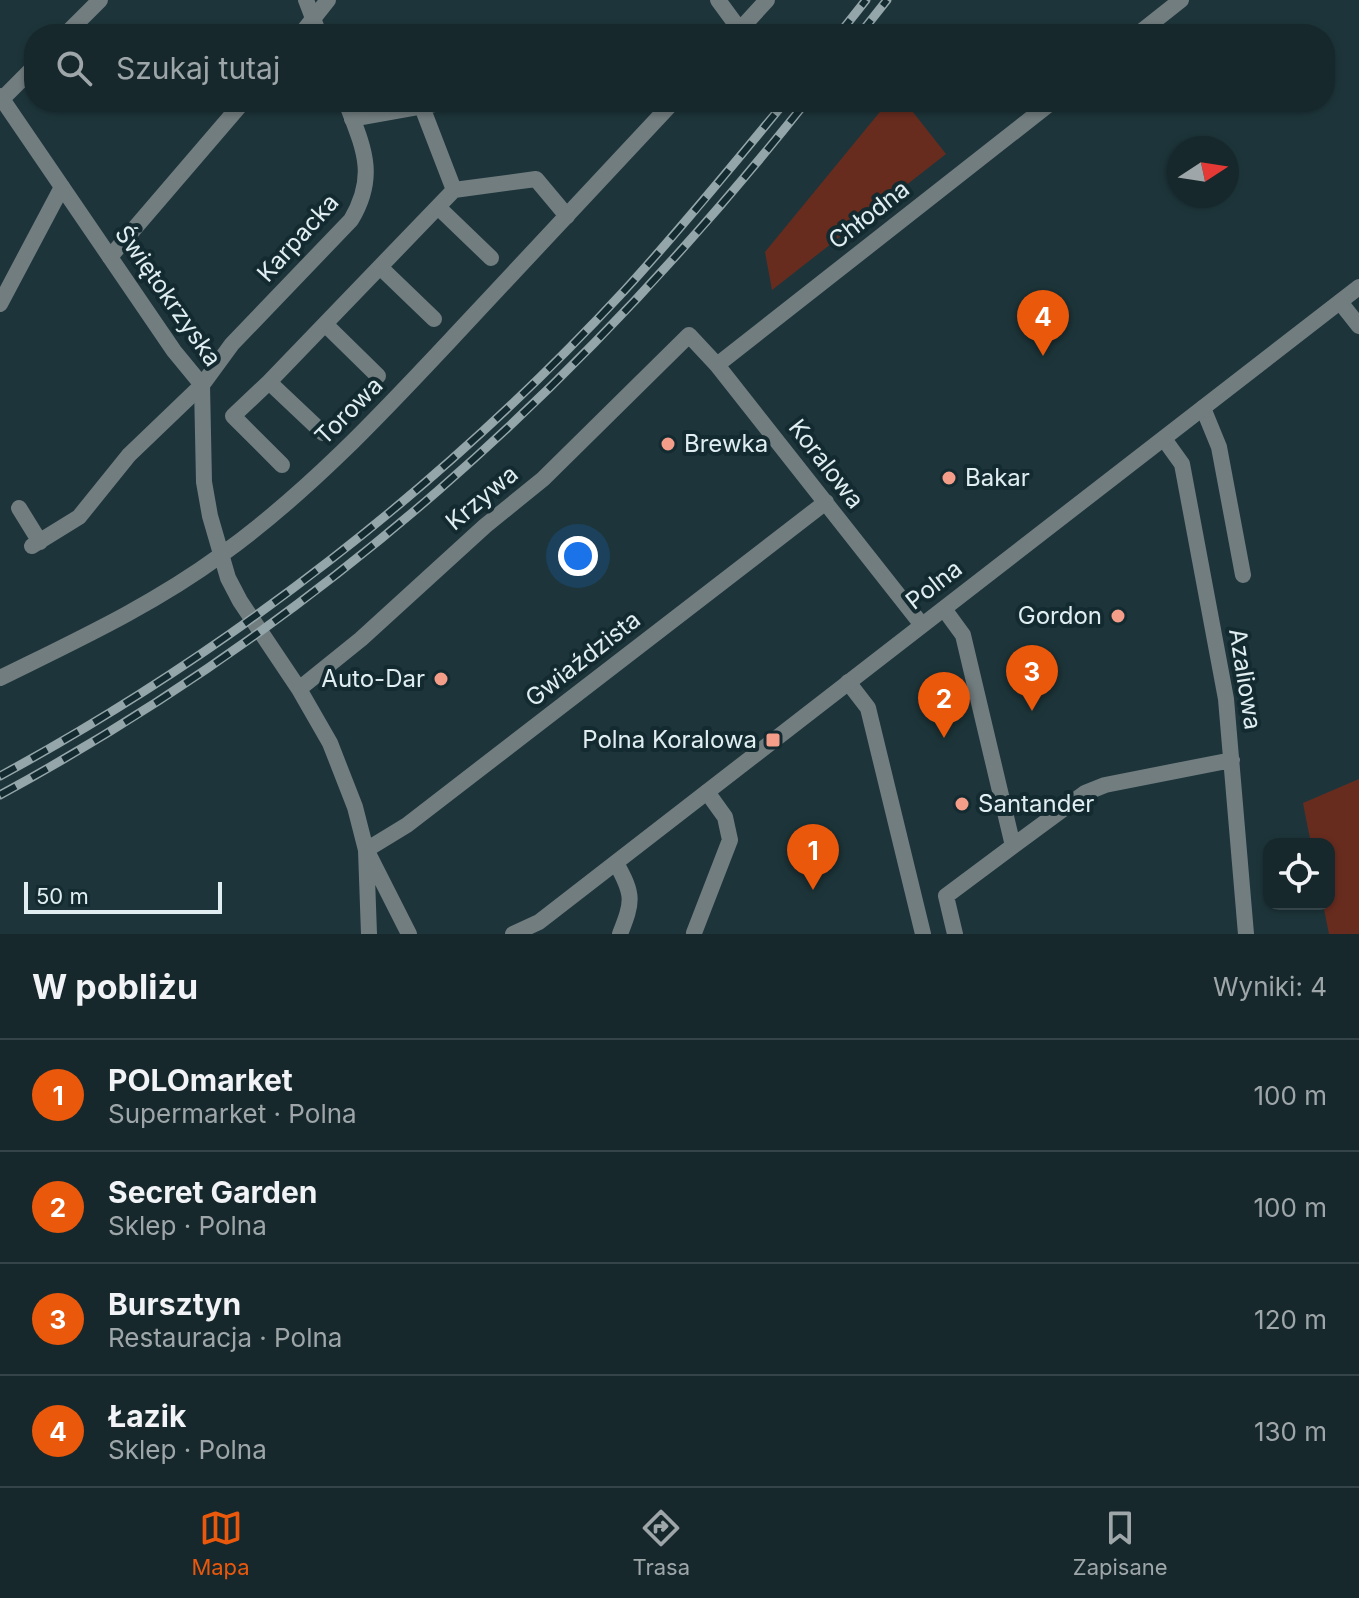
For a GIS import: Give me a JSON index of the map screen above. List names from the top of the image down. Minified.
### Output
{"streets":{"street":["Chłodna","Karpacka","Świętokrzyska","Torowa","Koralowa","Krzywa","Polna","Gwiaździsta","Azaliowa"]},"crossings":[["Chłodna","Koralowa"],["Karpacka","Świętokrzyska"],["Świętokrzyska","Torowa"],["Świętokrzyska","Krzywa"],["Świętokrzyska","Gwiaździsta"],["Koralowa","Krzywa"],["Koralowa","Polna"],["Koralowa","Gwiaździsta"],["Polna","Azaliowa"]],"places":{"other":["Brewka","Bakar","Gordon","Auto-Dar","Santander"],"transit":["Polna Koralowa"]},"scale_bar":"50 m","north":"right","page":{"search":"Szukaj tutaj","pins":["4","3","2","1"],"scale":"50 m","heading":["W pobliżu","Wyniki: 4"],"list":[{"mark":"1","name":"POLOmarket","note":"Supermarket · Polna","value":"100 m"},{"mark":"2","name":"Secret Garden","note":"Sklep · Polna","value":"100 m"},{"mark":"3","name":"Bursztyn","note":"Restauracja · Polna","value":"120 m"},{"mark":"4","name":"Łazik","note":"Sklep · Polna","value":"130 m"}],"nav":["Mapa","Trasa","Zapisane"]}}
